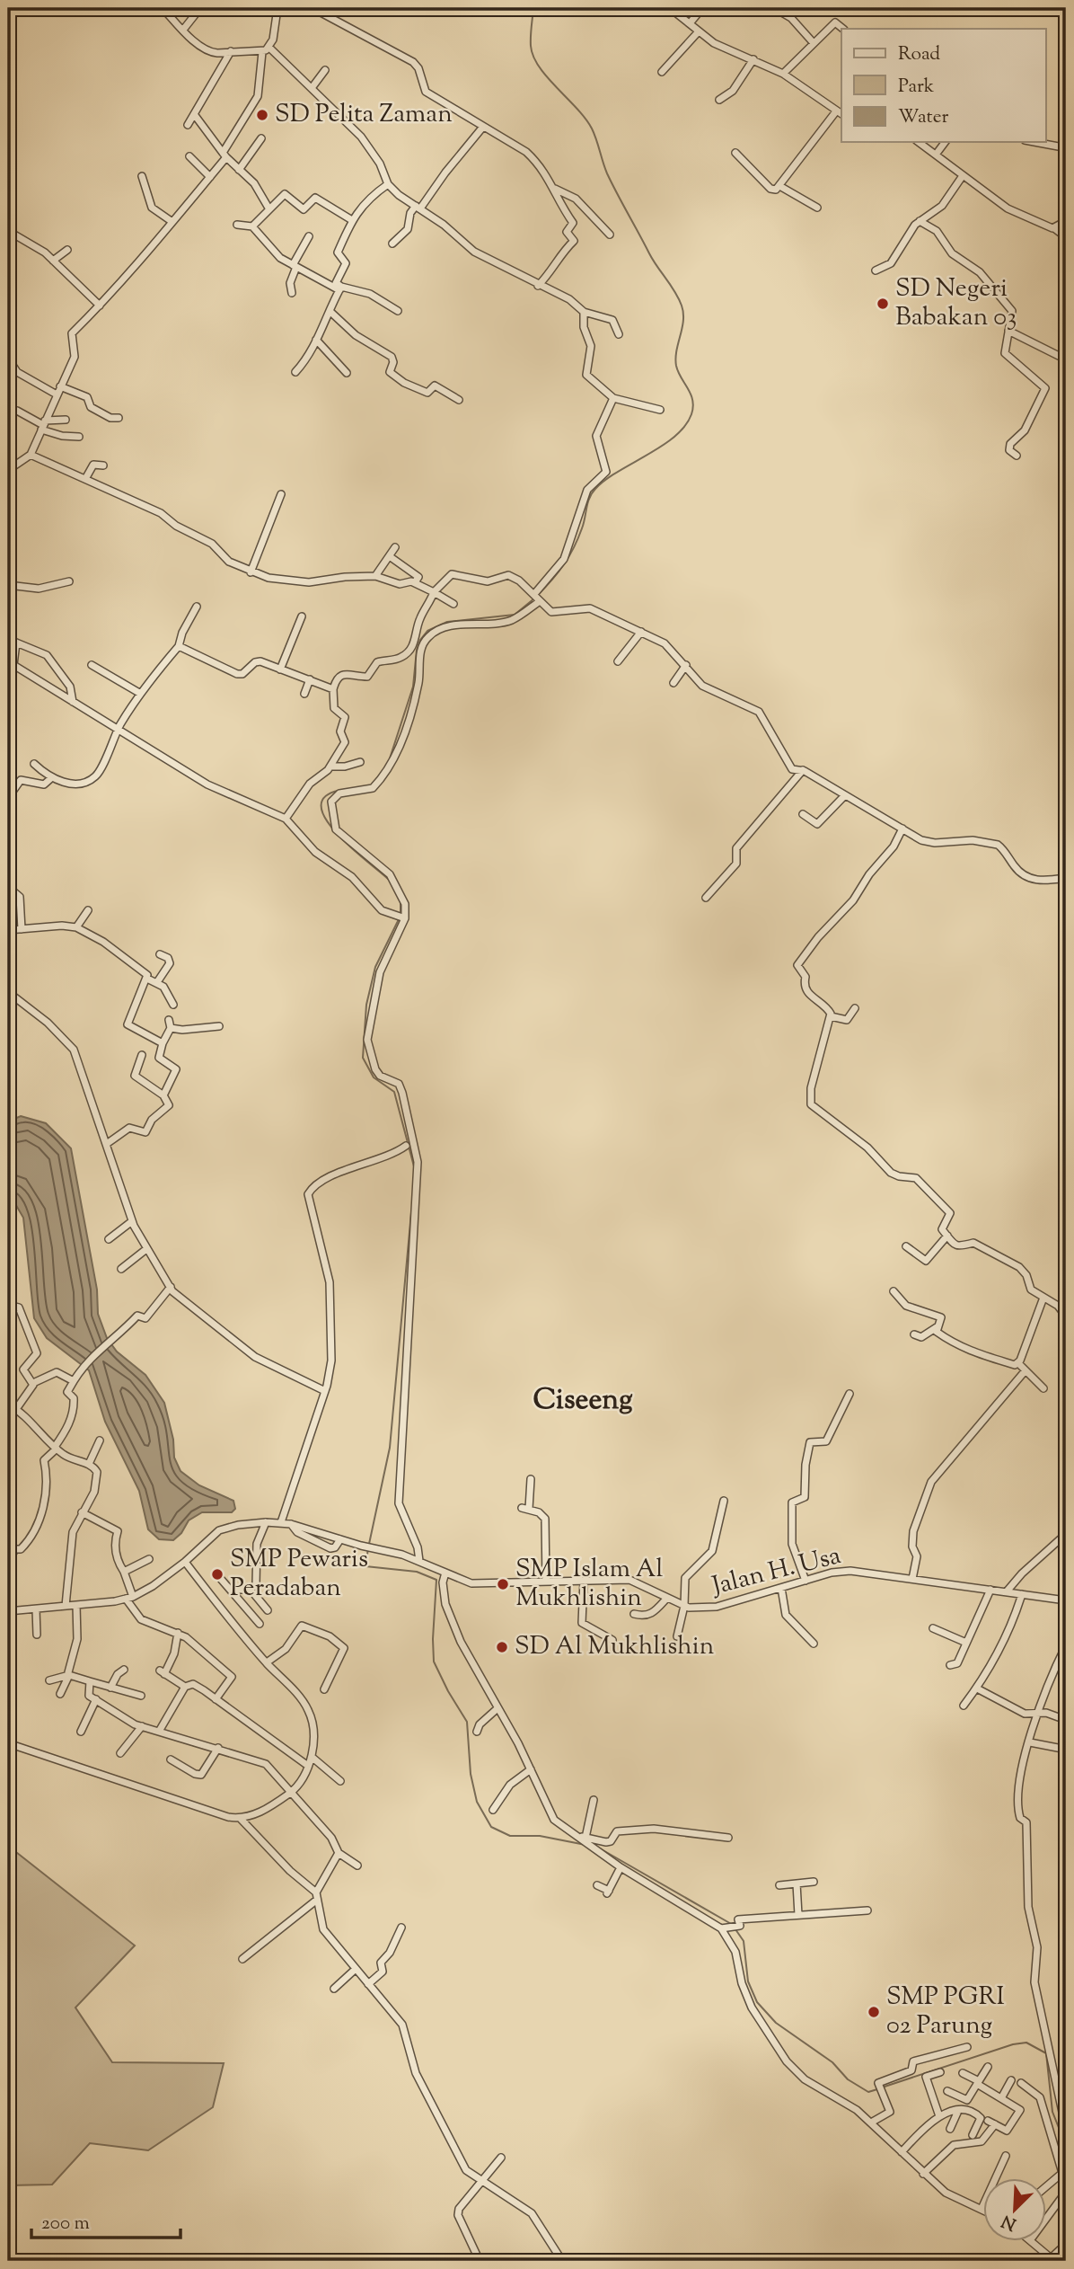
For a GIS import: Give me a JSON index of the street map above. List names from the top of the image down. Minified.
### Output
{"streets":{"street":["Jalan H. Usa"]},"districts":["Ciseeng"],"places":["SD Pelita Zaman","SD Negeri Babakan 03","SMP Pewaris Peradaban","SMP Islam Al Mukhlishin","SD Al Mukhlishin","SMP PGRI 02 Parung"],"legend":["Road","Park","Water"],"scale_bar":"200 m","north":"bottom left"}
